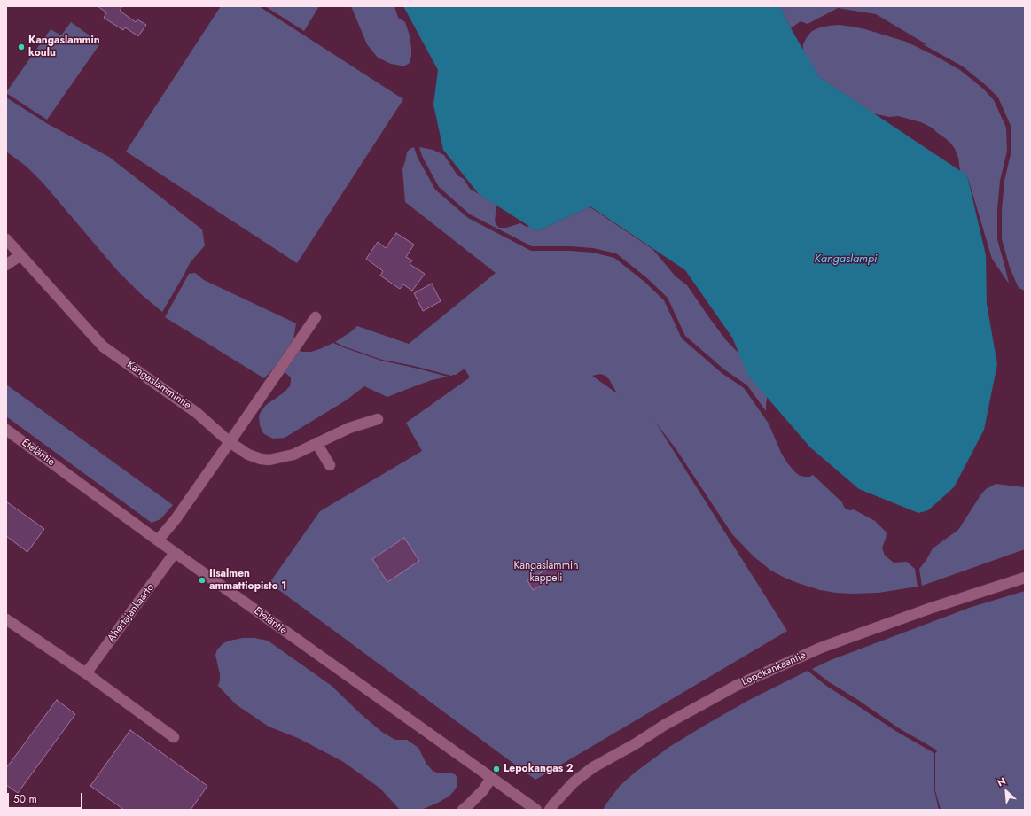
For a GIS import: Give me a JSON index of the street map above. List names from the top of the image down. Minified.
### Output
{"streets":{"street":["Kangaslammintie","Eteläntie","Ahertajankaarto","Lepokankaantie"]},"crossings":[["Eteläntie","Ahertajankaarto"]],"water":["Kangaslampi"],"parks":["Kangaslammin kappeli"],"places":["Kangaslammin koulu","Iisalmen ammattiopisto 1","Lepokangas 2"],"scale_bar":"50 m","north":"top left"}
